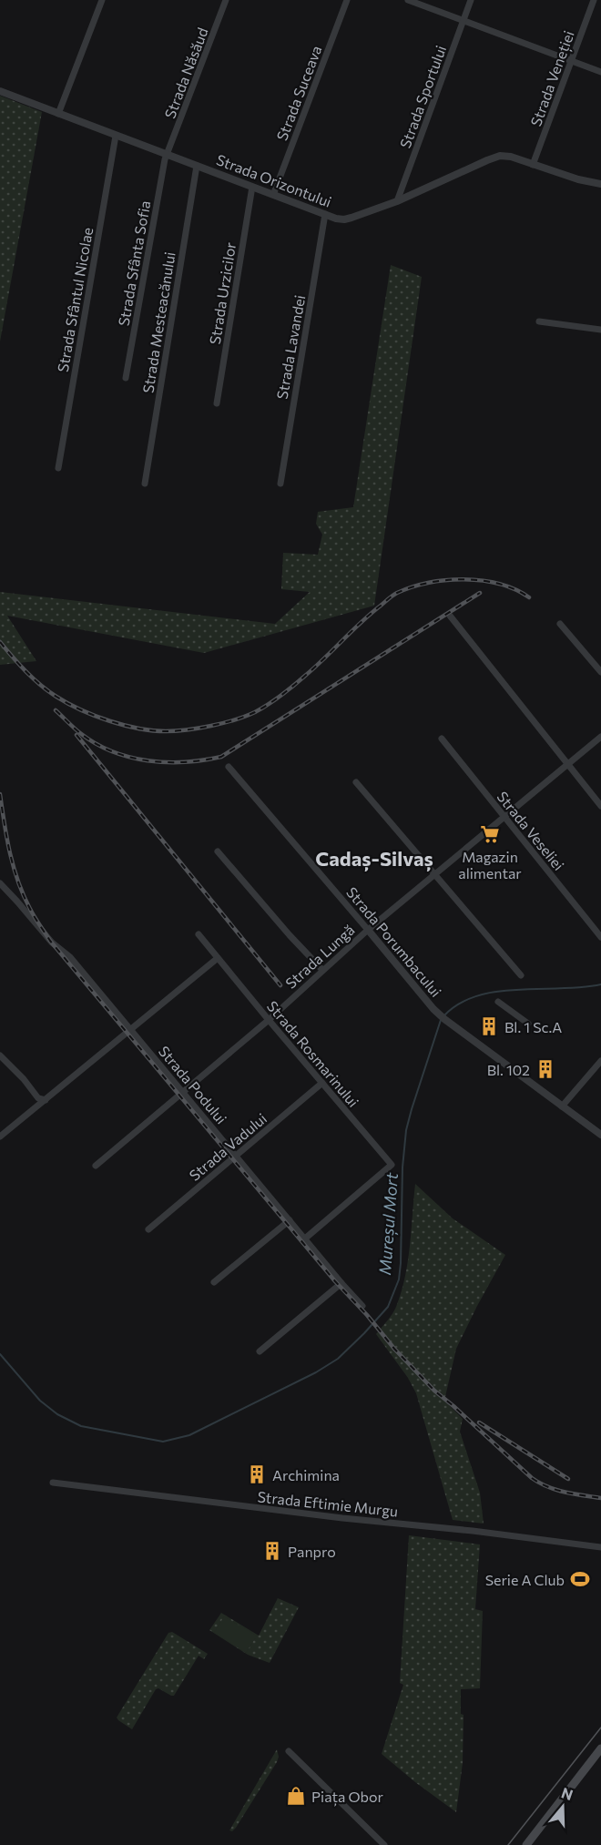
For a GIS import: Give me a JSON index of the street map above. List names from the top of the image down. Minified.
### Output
{"streets":{"street":["Strada Năsăud","Strada Veneției","Strada Suceava","Strada Sportului","Strada Orizontului","Strada Sfânta Sofia","Strada Urzicilor","Strada Sfântul Nicolae","Strada Mesteacănului","Strada Lavandei","Strada Veseliei","Strada Porumbacului","Strada Lungă","Strada Rosmarinului","Strada Podului","Strada Vadului","Strada Eftimie Murgu"]},"crossings":[["Strada Năsăud","Strada Orizontului"],["Strada Năsăud","Strada Sfânta Sofia"],["Strada Veneției","Strada Orizontului"],["Strada Suceava","Strada Orizontului"],["Strada Sportului","Strada Orizontului"],["Strada Orizontului","Strada Sfânta Sofia"],["Strada Orizontului","Strada Urzicilor"],["Strada Orizontului","Strada Sfântul Nicolae"],["Strada Orizontului","Strada Mesteacănului"],["Strada Orizontului","Strada Lavandei"],["Strada Veseliei","Strada Lungă"],["Strada Porumbacului","Strada Lungă"],["Strada Lungă","Strada Rosmarinului"],["Strada Lungă","Strada Podului"],["Strada Rosmarinului","Strada Podului"],["Strada Rosmarinului","Strada Vadului"],["Strada Podului","Strada Vadului"]],"districts":["Cadaș-Silvaș"],"water":["Mureșul Mort"],"places":{"supermarket":["Magazin alimentar"],"building":["Bl. 1 Sc.A","Bl. 102","Archimina","Panpro"],"sports":["Serie A Club"],"shop":["Piața Obor"]},"north":"top"}
